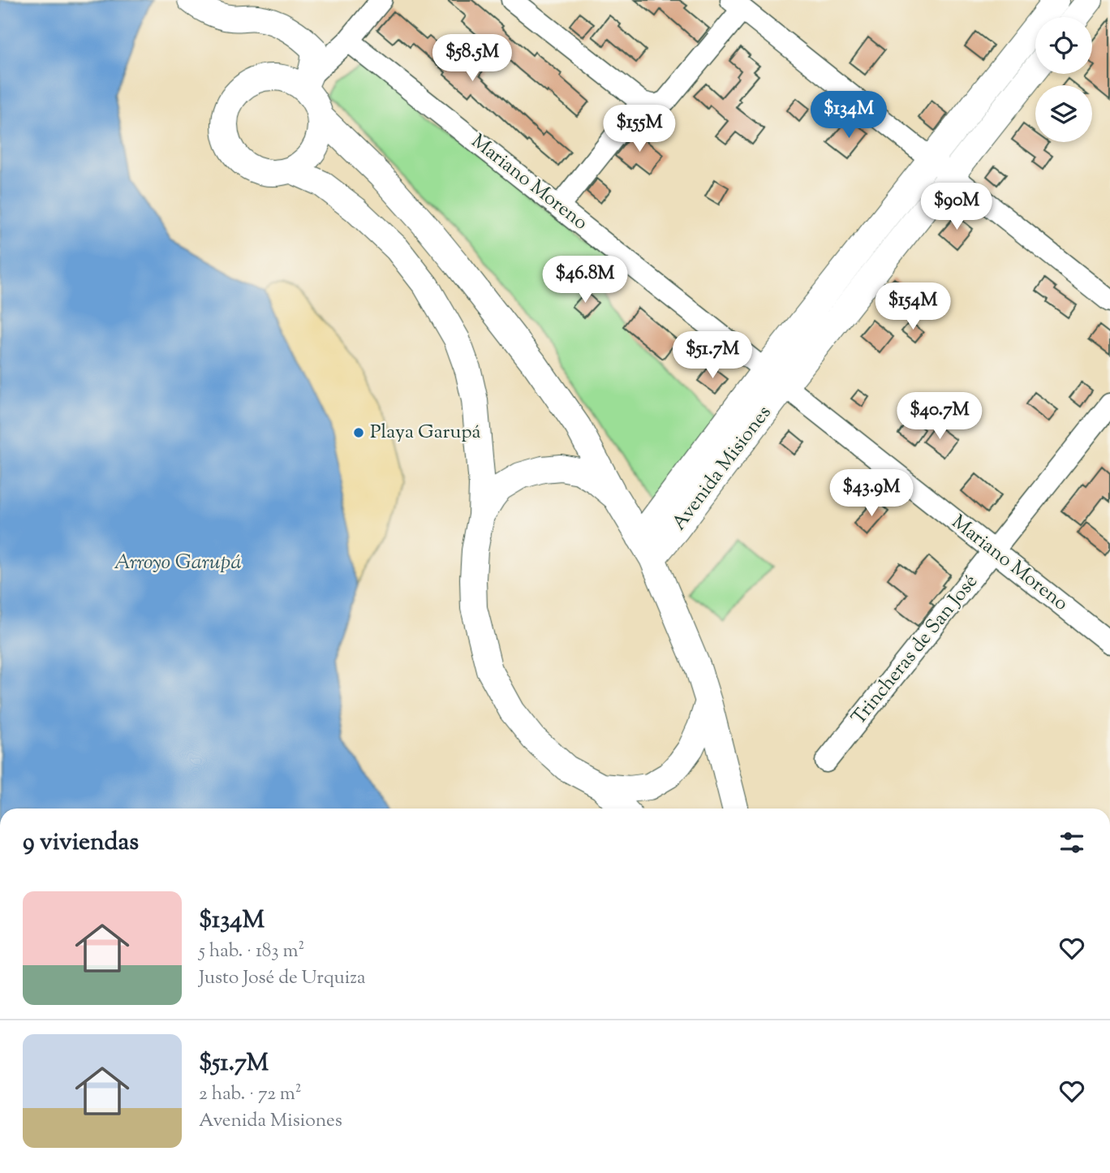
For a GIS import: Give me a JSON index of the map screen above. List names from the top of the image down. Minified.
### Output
{"streets":{"main road":["Avenida Misiones"],"street":["Mariano Moreno","Trincheras de San José"]},"crossings":[["Mariano Moreno","Avenida Misiones"],["Mariano Moreno","Trincheras de San José"]],"water":["Arroyo Garupá"],"places":["Playa Garupá"],"page":{"price":["$58.5M","$134M","$155M","$90M","$46.8M","$154M","$51.7M","$40.7M","$43.9M"],"heading":"9 viviendas","list":[{"name":"$134M","note":"5 hab. · 183 m² · Justo José de Urquiza"},{"name":"$51.7M","note":"2 hab. · 72 m² · Avenida Misiones"}]}}
